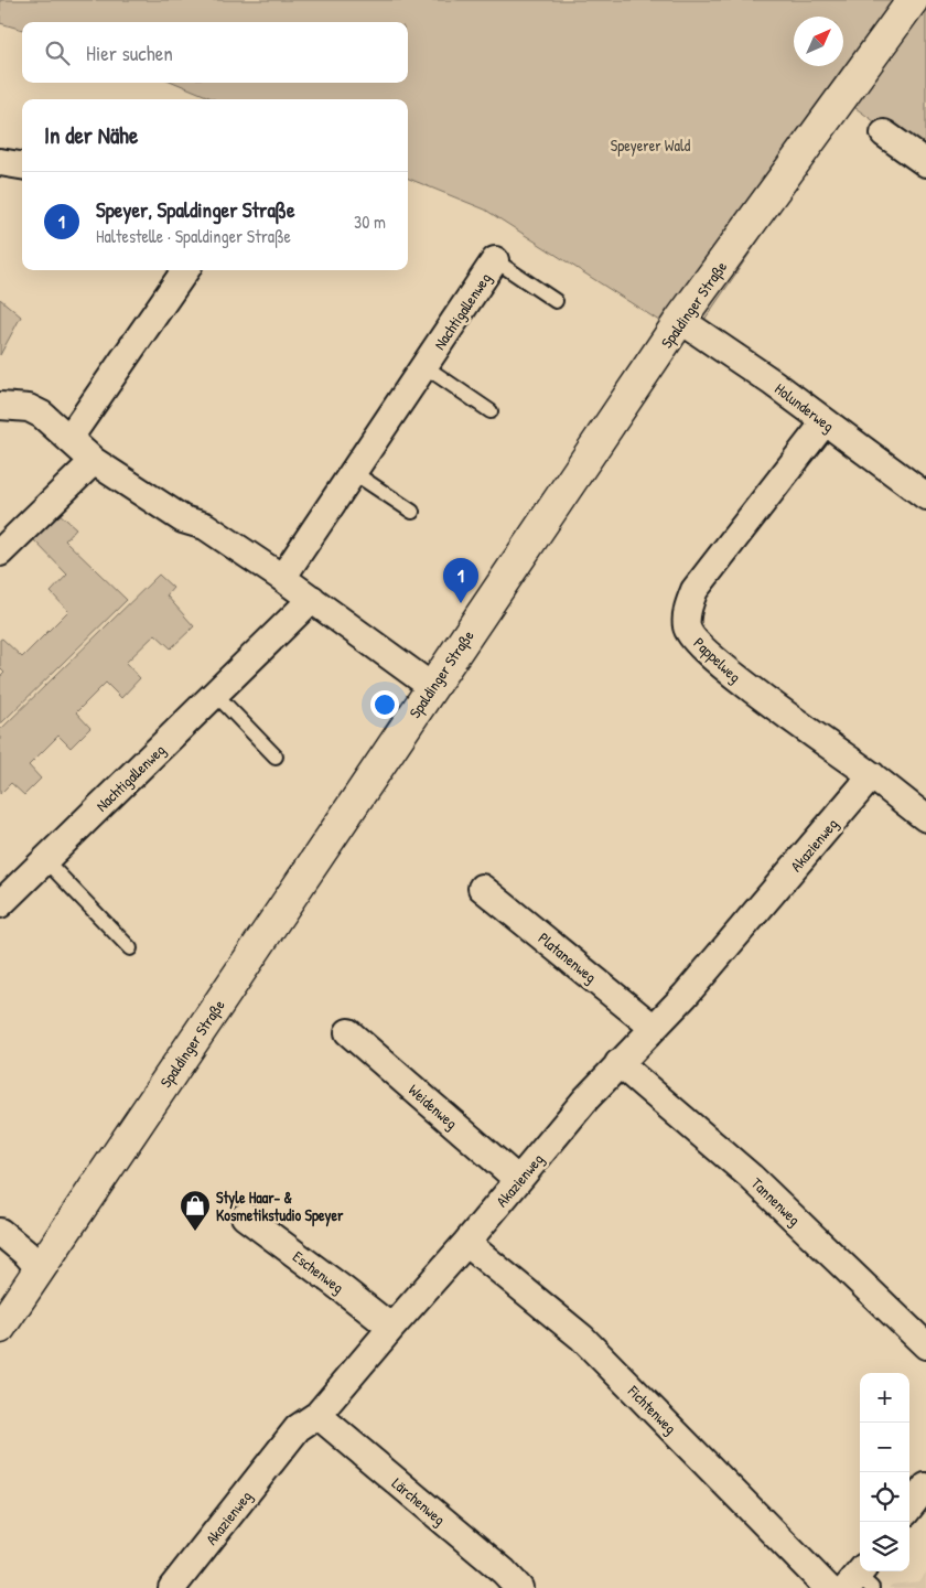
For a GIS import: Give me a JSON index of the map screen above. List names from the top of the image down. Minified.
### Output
{"streets":{"street":["Spaldinger Straße","Nachtigallenweg","Holunderweg","Pappelweg","Akazienweg","Platanenweg","Weidenweg","Tannenweg","Eschenweg","Fichtenweg","Lärchenweg"]},"crossings":[["Spaldinger Straße","Holunderweg"],["Holunderweg","Pappelweg"],["Pappelweg","Akazienweg"],["Akazienweg","Platanenweg"],["Akazienweg","Weidenweg"],["Akazienweg","Tannenweg"],["Akazienweg","Eschenweg"],["Akazienweg","Fichtenweg"],["Akazienweg","Lärchenweg"]],"parks":["Speyerer Wald"],"places":{"shop":["Style Haar- & Kosmetikstudio Speyer"]},"north":"top right","page":{"search":"Hier suchen","heading":"In der Nähe","list":[{"mark":"1","name":"Speyer, Spaldinger Straße","note":"Haltestelle · Spaldinger Straße","value":"30 m"}],"pins":"1","map_buttons":["+","−"]}}
